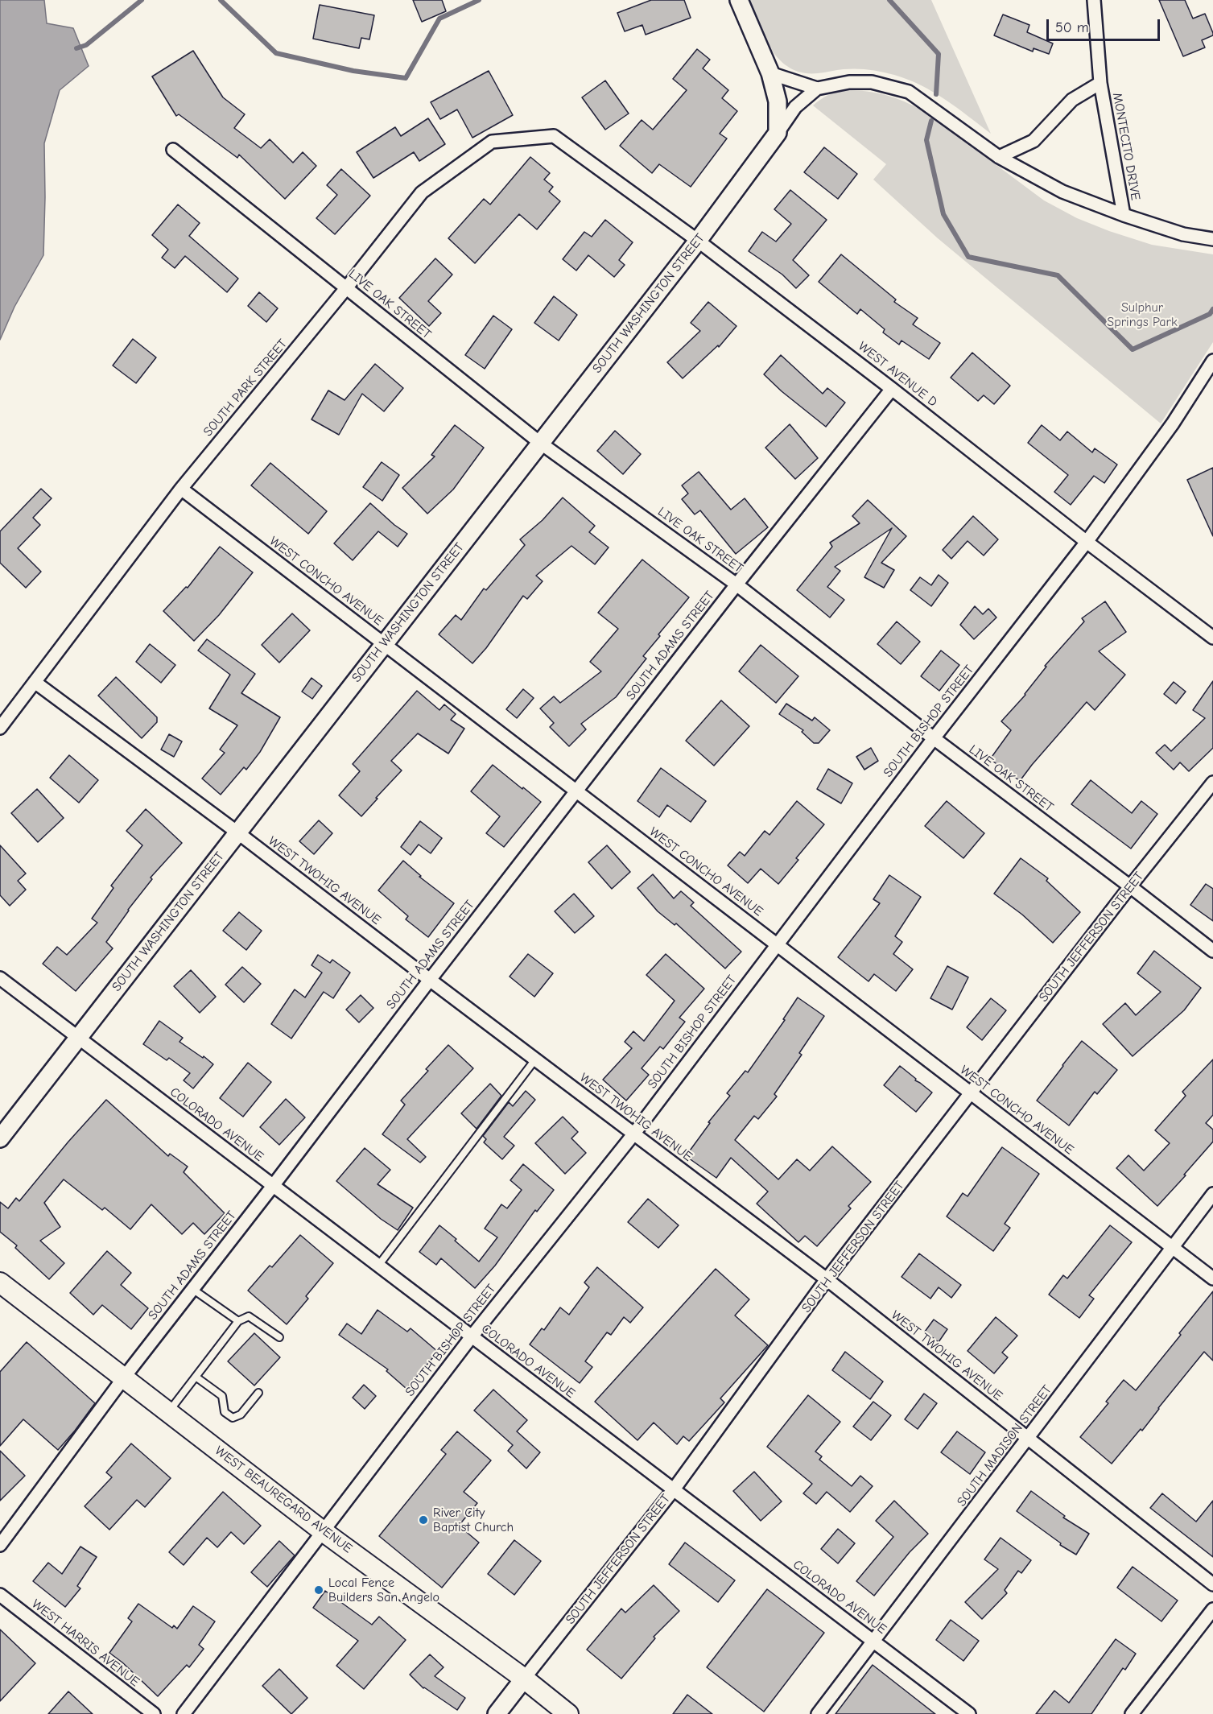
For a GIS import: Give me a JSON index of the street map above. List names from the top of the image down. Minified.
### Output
{"streets":{"main road":["WEST BEAUREGARD AVENUE"],"street":["MONTECITO DRIVE","SOUTH WASHINGTON STREET","LIVE OAK STREET","WEST AVENUE D","SOUTH PARK STREET","WEST CONCHO AVENUE","SOUTH ADAMS STREET","SOUTH BISHOP STREET","WEST TWOHIG AVENUE","SOUTH JEFFERSON STREET","COLORADO AVENUE","SOUTH MADISON STREET","WEST HARRIS AVENUE"]},"crossings":[["SOUTH WASHINGTON STREET","LIVE OAK STREET"],["SOUTH WASHINGTON STREET","WEST AVENUE D"],["SOUTH WASHINGTON STREET","WEST CONCHO AVENUE"],["SOUTH WASHINGTON STREET","WEST TWOHIG AVENUE"],["SOUTH WASHINGTON STREET","COLORADO AVENUE"],["LIVE OAK STREET","SOUTH PARK STREET"],["LIVE OAK STREET","SOUTH ADAMS STREET"],["LIVE OAK STREET","SOUTH BISHOP STREET"],["LIVE OAK STREET","SOUTH JEFFERSON STREET"],["WEST AVENUE D","SOUTH PARK STREET"],["WEST AVENUE D","SOUTH ADAMS STREET"],["WEST AVENUE D","SOUTH BISHOP STREET"],["SOUTH PARK STREET","WEST CONCHO AVENUE"],["SOUTH PARK STREET","WEST TWOHIG AVENUE"],["WEST CONCHO AVENUE","SOUTH ADAMS STREET"],["WEST CONCHO AVENUE","SOUTH BISHOP STREET"],["WEST CONCHO AVENUE","SOUTH JEFFERSON STREET"],["WEST CONCHO AVENUE","SOUTH MADISON STREET"],["SOUTH ADAMS STREET","WEST TWOHIG AVENUE"],["SOUTH ADAMS STREET","COLORADO AVENUE"],["SOUTH ADAMS STREET","WEST BEAUREGARD AVENUE"],["SOUTH BISHOP STREET","WEST TWOHIG AVENUE"],["SOUTH BISHOP STREET","COLORADO AVENUE"],["SOUTH BISHOP STREET","WEST BEAUREGARD AVENUE"],["WEST TWOHIG AVENUE","SOUTH JEFFERSON STREET"],["WEST TWOHIG AVENUE","SOUTH MADISON STREET"],["SOUTH JEFFERSON STREET","COLORADO AVENUE"],["SOUTH JEFFERSON STREET","WEST BEAUREGARD AVENUE"],["COLORADO AVENUE","SOUTH MADISON STREET"]],"parks":["Sulphur Springs Park"],"places":["River City Baptist Church","Local Fence Builders San Angelo"],"scale_bar":"50 m"}
